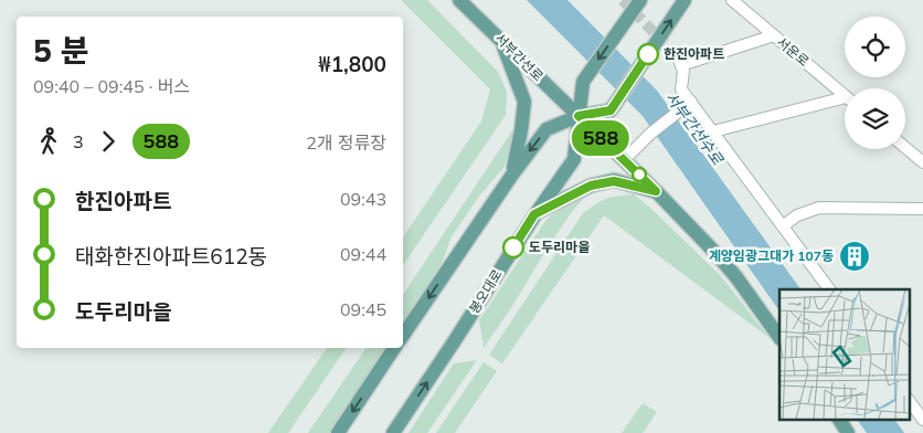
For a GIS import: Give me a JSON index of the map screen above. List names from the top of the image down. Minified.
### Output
{"streets":{"main road":["서부간선로","봉오대로"],"street":["서운로"]},"crossings":[["서부간선로","봉오대로"]],"water":["서부간선수로"],"places":{"other":["한진아파트","도두리마을"],"building":["계양임광그대가 107동"]},"lines":["bus line 588"],"page":{"on_map":"588","heading":["5 분","09:40 – 09:45 · 버스","₩1,800"],"legs":["3","588","2개 정류장"],"list":[{"name":"한진아파트","value":"09:43"},{"name":"태화한진아파트612동","value":"09:44"},{"name":"도두리마을","value":"09:45"}]}}
